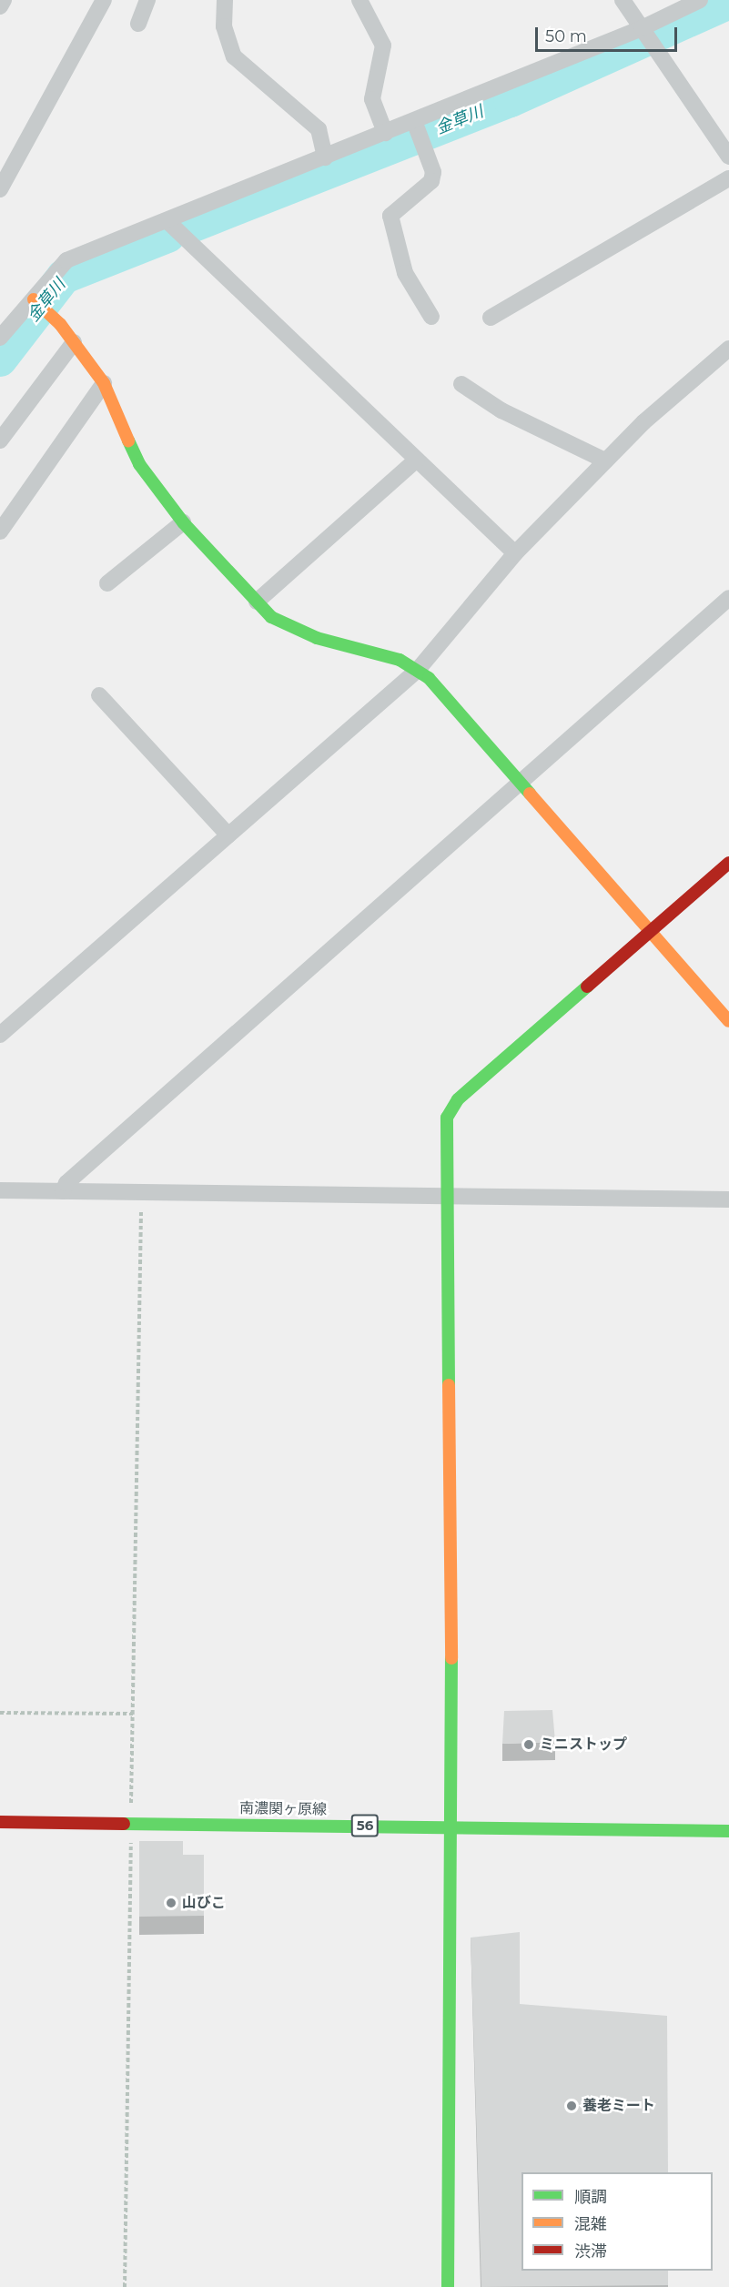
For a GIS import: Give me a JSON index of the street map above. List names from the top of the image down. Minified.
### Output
{"streets":{"street":["南濃関ヶ原線","56"]},"water":["金草川"],"places":["ミニストップ","山びこ","養老ミート"],"legend":["順調","混雑","渋滞"],"scale_bar":"50 m"}
